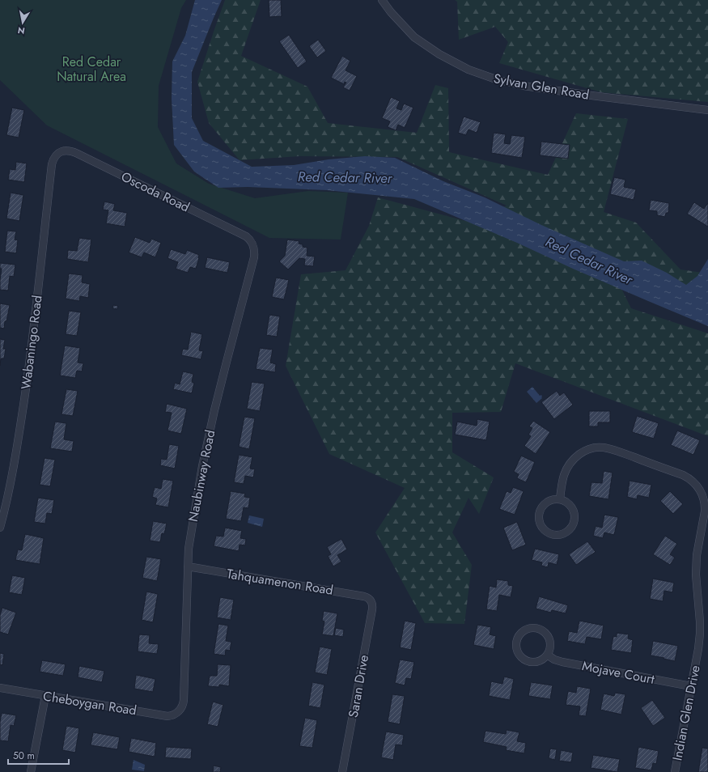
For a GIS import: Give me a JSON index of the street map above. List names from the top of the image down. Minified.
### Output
{"streets":{"street":["Sylvan Glen Road","Oscoda Road","Wabaningo Road","Naubinway Road","Tahquamenon Road","Mojave Court","Saran Drive","Cheboygan Road","Indian Glen Drive"]},"crossings":[["Oscoda Road","Wabaningo Road"],["Oscoda Road","Naubinway Road"],["Naubinway Road","Tahquamenon Road"],["Naubinway Road","Cheboygan Road"],["Tahquamenon Road","Saran Drive"],["Mojave Court","Indian Glen Drive"]],"water":["Red Cedar River"],"parks":["Red Cedar Natural Area"],"scale_bar":"50 m","north":"bottom"}
